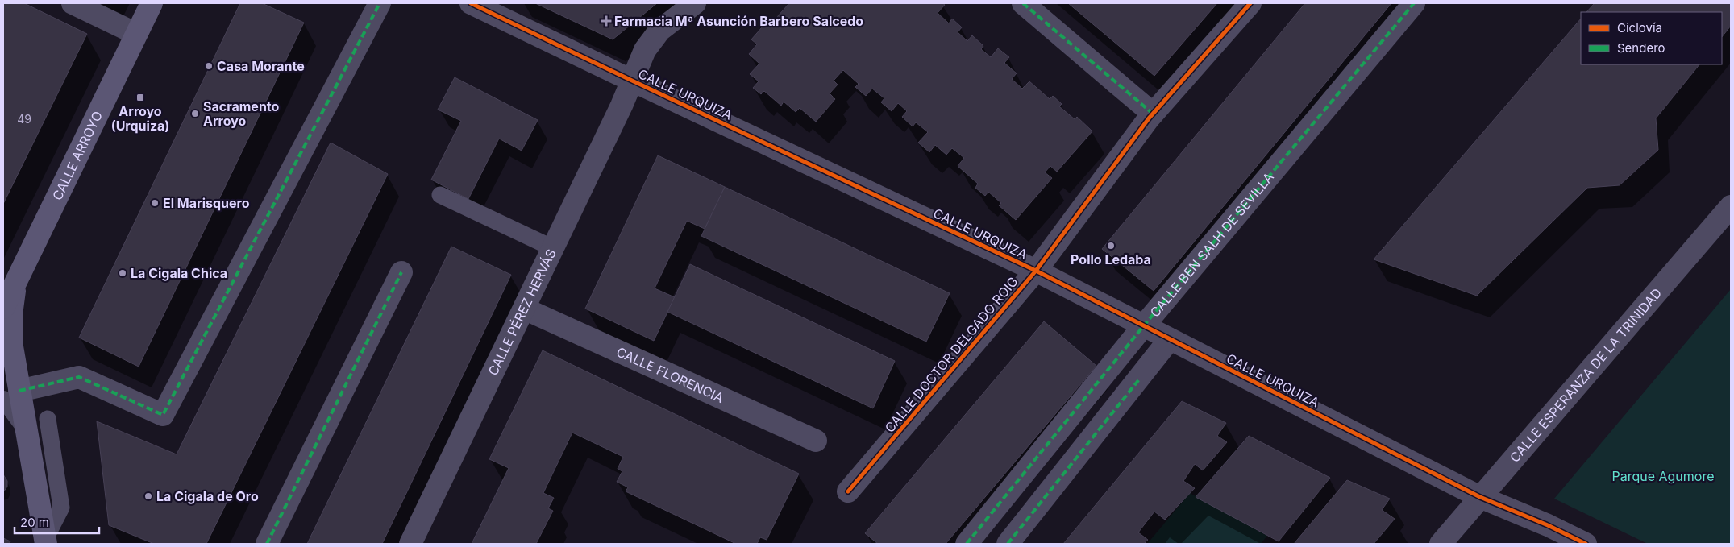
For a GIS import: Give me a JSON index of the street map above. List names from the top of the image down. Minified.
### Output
{"streets":{"main road":["CALLE ARROYO"],"street":["CALLE URQUIZA","CALLE BEN SALH DE SEVILLA","CALLE PÉREZ HERVÁS","CALLE DOCTOR DELGADO ROIG","CALLE FLORENCIA","CALLE ESPERANZA DE LA TRINIDAD"]},"crossings":[["CALLE URQUIZA","CALLE BEN SALH DE SEVILLA"],["CALLE URQUIZA","CALLE PÉREZ HERVÁS"],["CALLE URQUIZA","CALLE DOCTOR DELGADO ROIG"],["CALLE URQUIZA","CALLE ESPERANZA DE LA TRINIDAD"],["CALLE PÉREZ HERVÁS","CALLE FLORENCIA"]],"parks":["Parque Agumore"],"places":{"health":["Farmacia Mª Asunción Barbero Salcedo"],"other":["Casa Morante","Sacramento Arroyo","El Marisquero","Pollo Ledaba","La Cigala Chica","La Cigala de Oro"],"transit":["Arroyo (Urquiza)"]},"house_numbers":["49"],"legend":["Ciclovía","Sendero"],"scale_bar":"20 m"}
